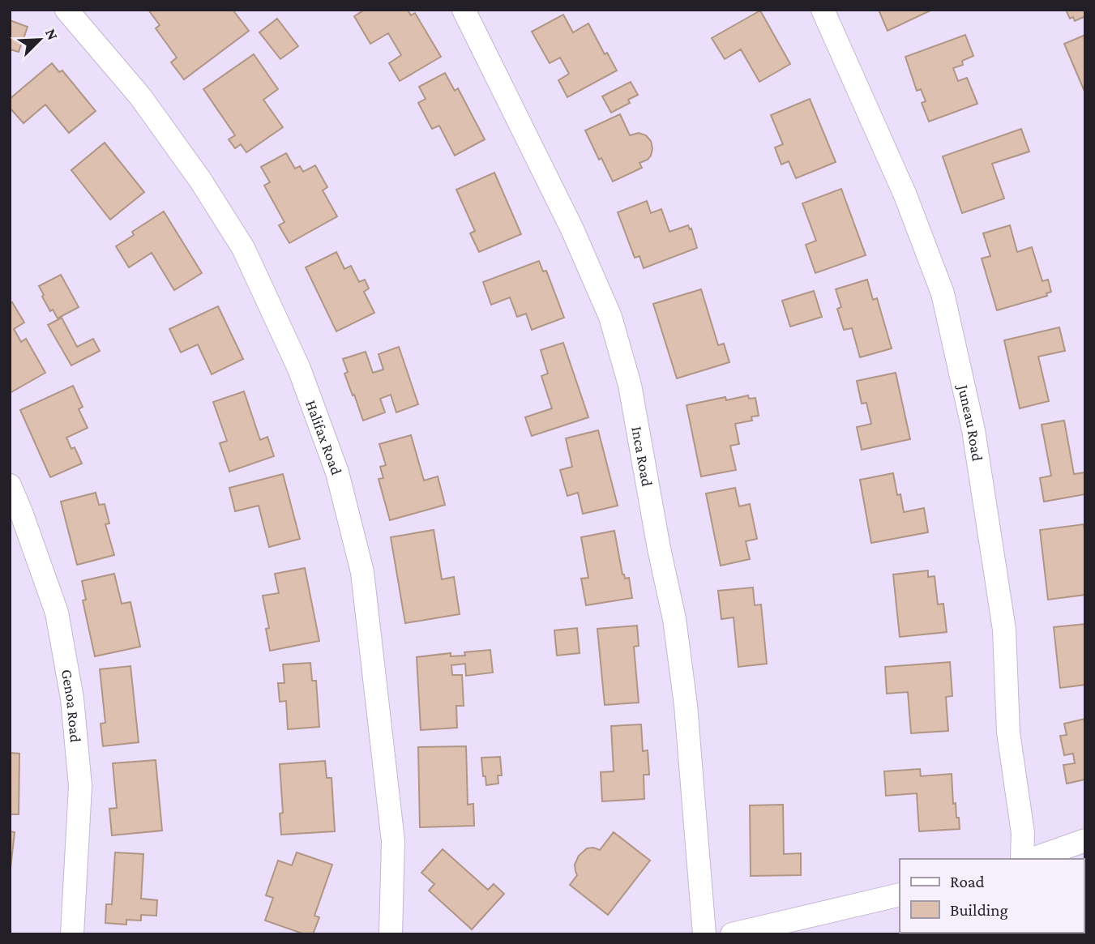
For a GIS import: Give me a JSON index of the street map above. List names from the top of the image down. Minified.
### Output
{"streets":{"street":["Juneau Road","Halifax Road","Inca Road","Genoa Road"]},"legend":["Road","Building"],"north":"top right"}
